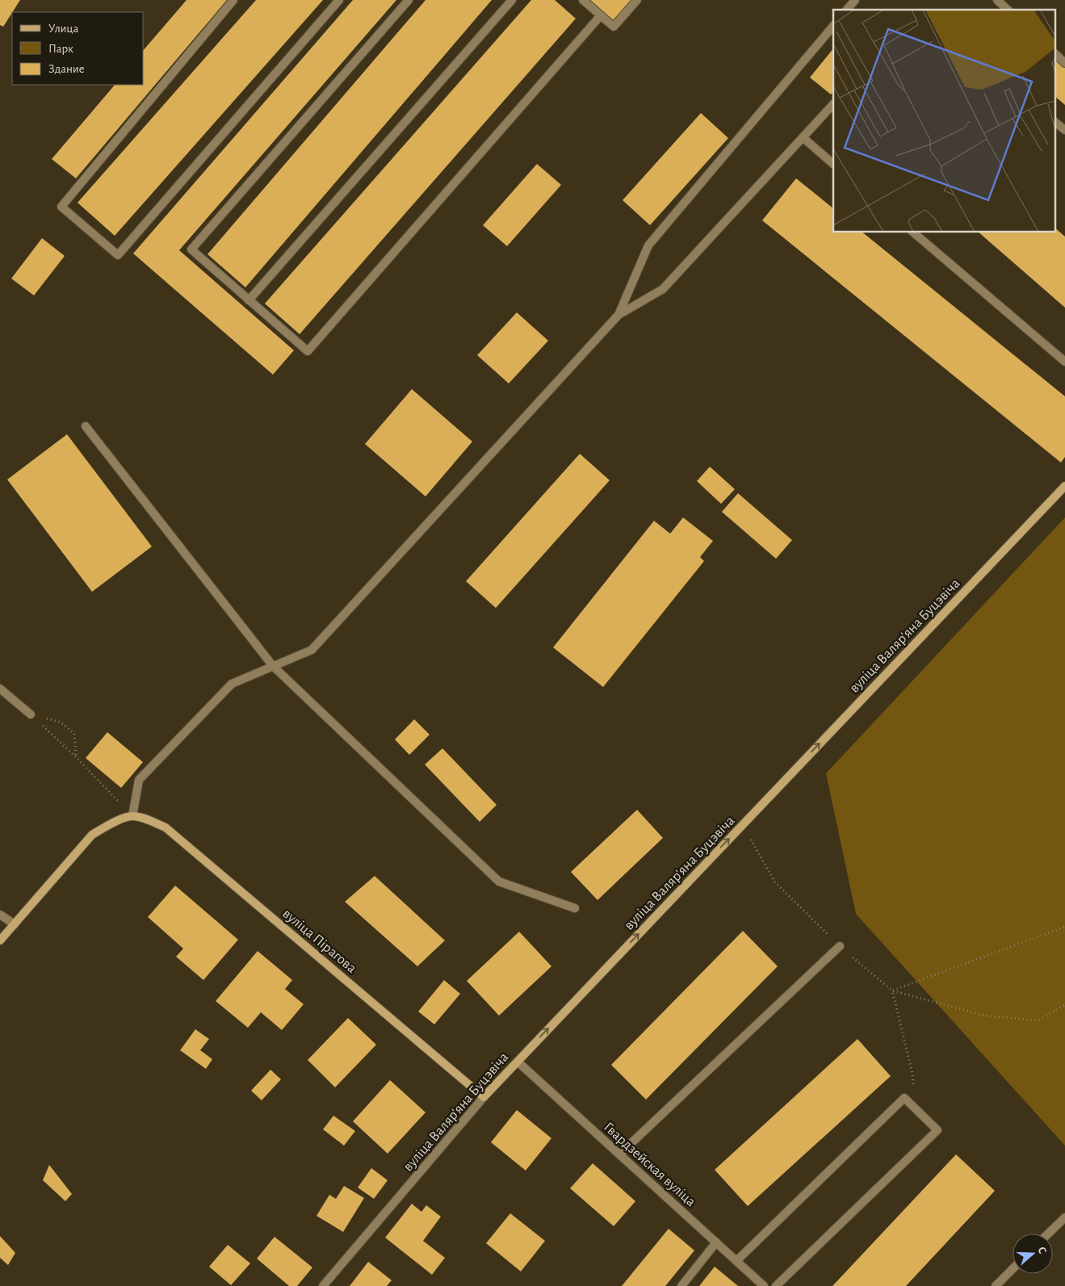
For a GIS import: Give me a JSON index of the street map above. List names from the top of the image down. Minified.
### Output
{"streets":{"street":["вуліца Валяр'яна Буцэвіча","вуліца Пірагова","Гвардзейская вуліца"]},"crossings":[["вуліца Валяр'яна Буцэвіча","вуліца Пірагова"],["вуліца Валяр'яна Буцэвіча","Гвардзейская вуліца"]],"one_way":["вуліца Валяр'яна Буцэвіча"],"legend":["Улица","Парк","Здание"],"north":"right"}
